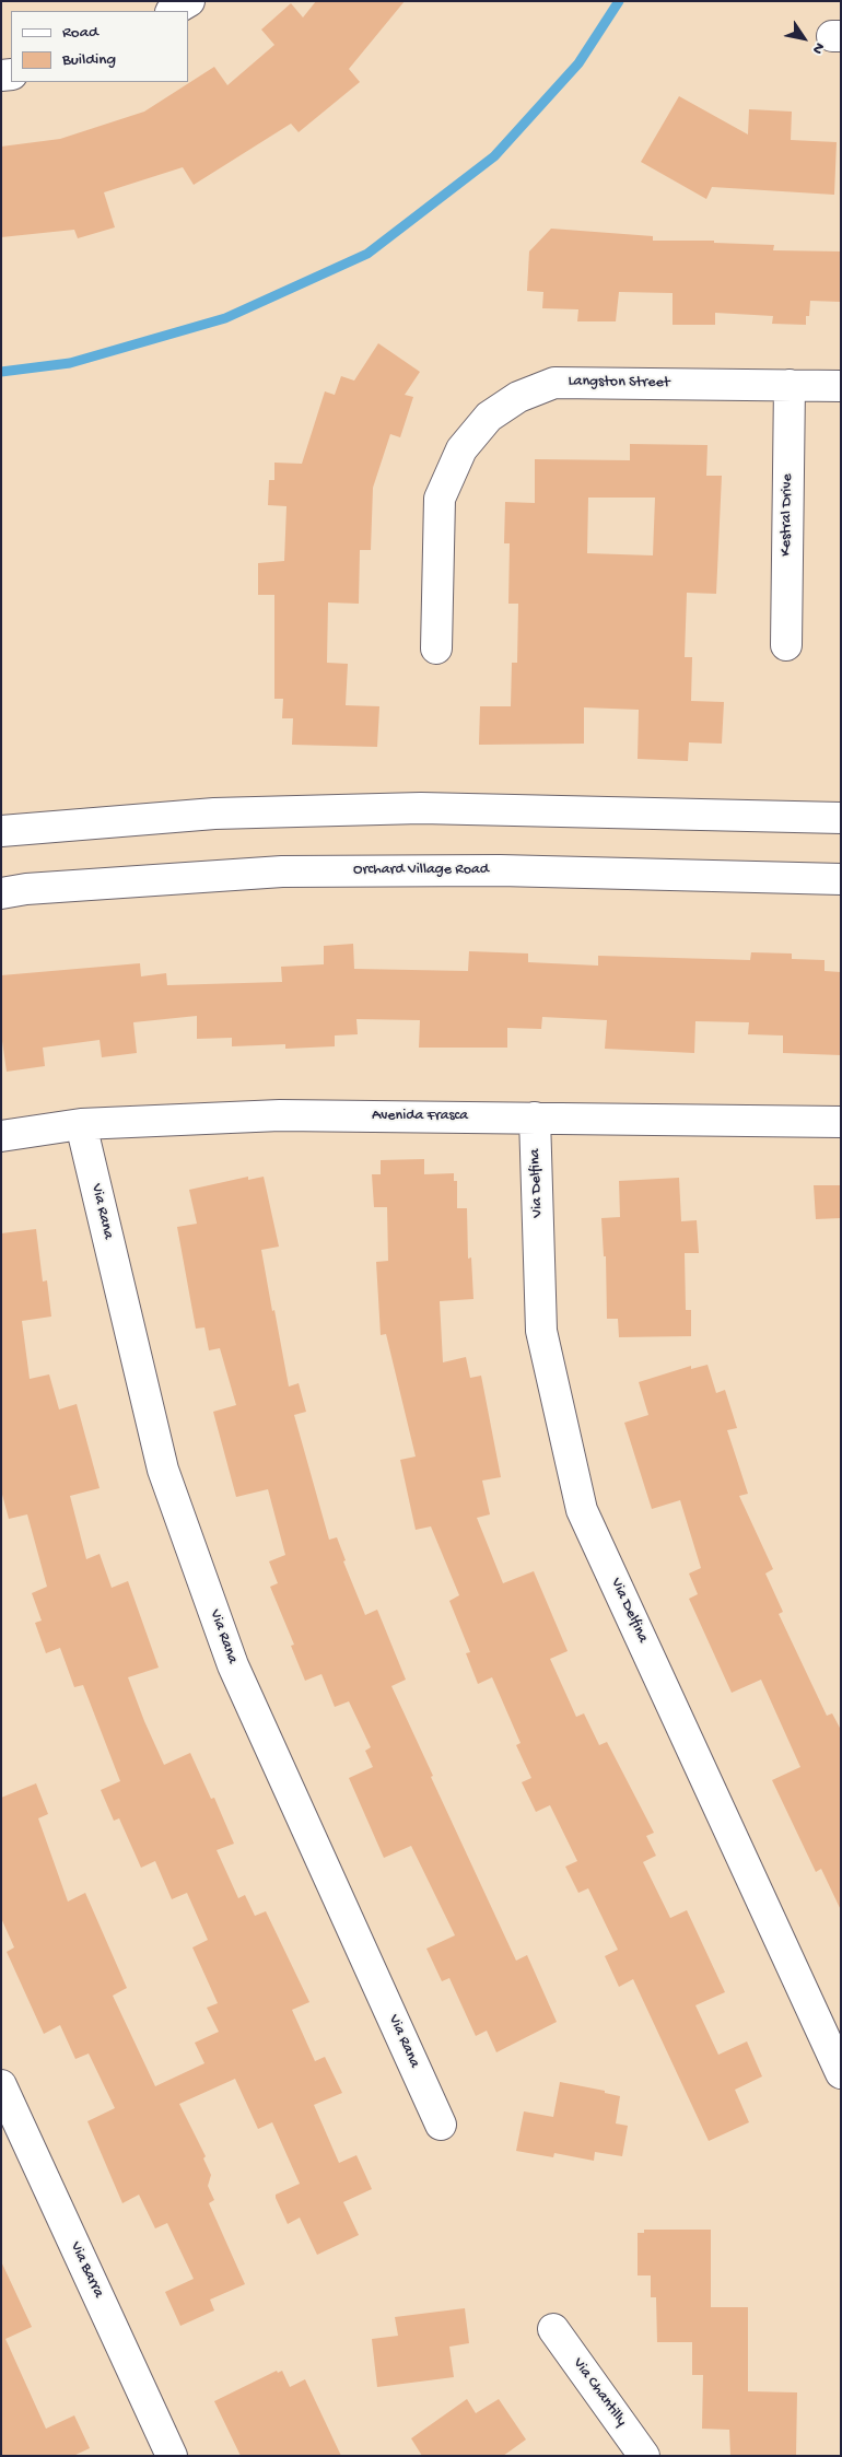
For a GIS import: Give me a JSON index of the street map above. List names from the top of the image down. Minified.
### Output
{"streets":{"street":["Langston Street","Kestral Drive","Orchard Village Road","Avenida Frasca","Via Delfina","Via Rana","Via Barra","Via Chantilly"]},"crossings":[["Langston Street","Kestral Drive"],["Avenida Frasca","Via Delfina"],["Avenida Frasca","Via Rana"]],"legend":["Road","Building"],"north":"bottom right"}
